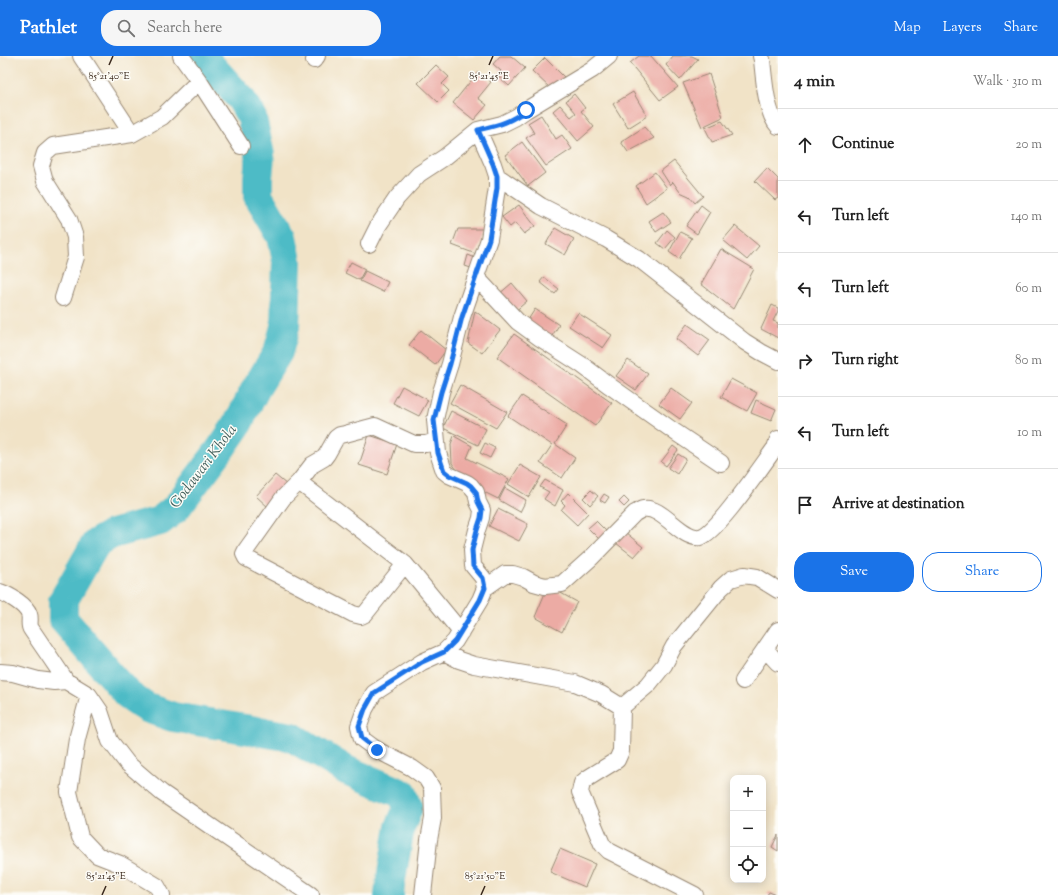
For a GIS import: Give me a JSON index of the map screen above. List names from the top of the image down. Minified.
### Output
{"water":["Godawari Khola"],"page":{"header":"Pathlet","search":"Search here","nav":["Map","Layers","Share"],"heading":["4 min","Walk · 310 m"],"list":[["Continue","20 m"],["Turn left","140 m"],["Turn left","60 m"],["Turn right","80 m"],["Turn left","10 m"],"Arrive at destination"],"buttons":["Save","Share"],"map_buttons":["+","−"]},"coordinates":["85°21'40\"E","85°21'45\"E","85°21'50\"E"]}
